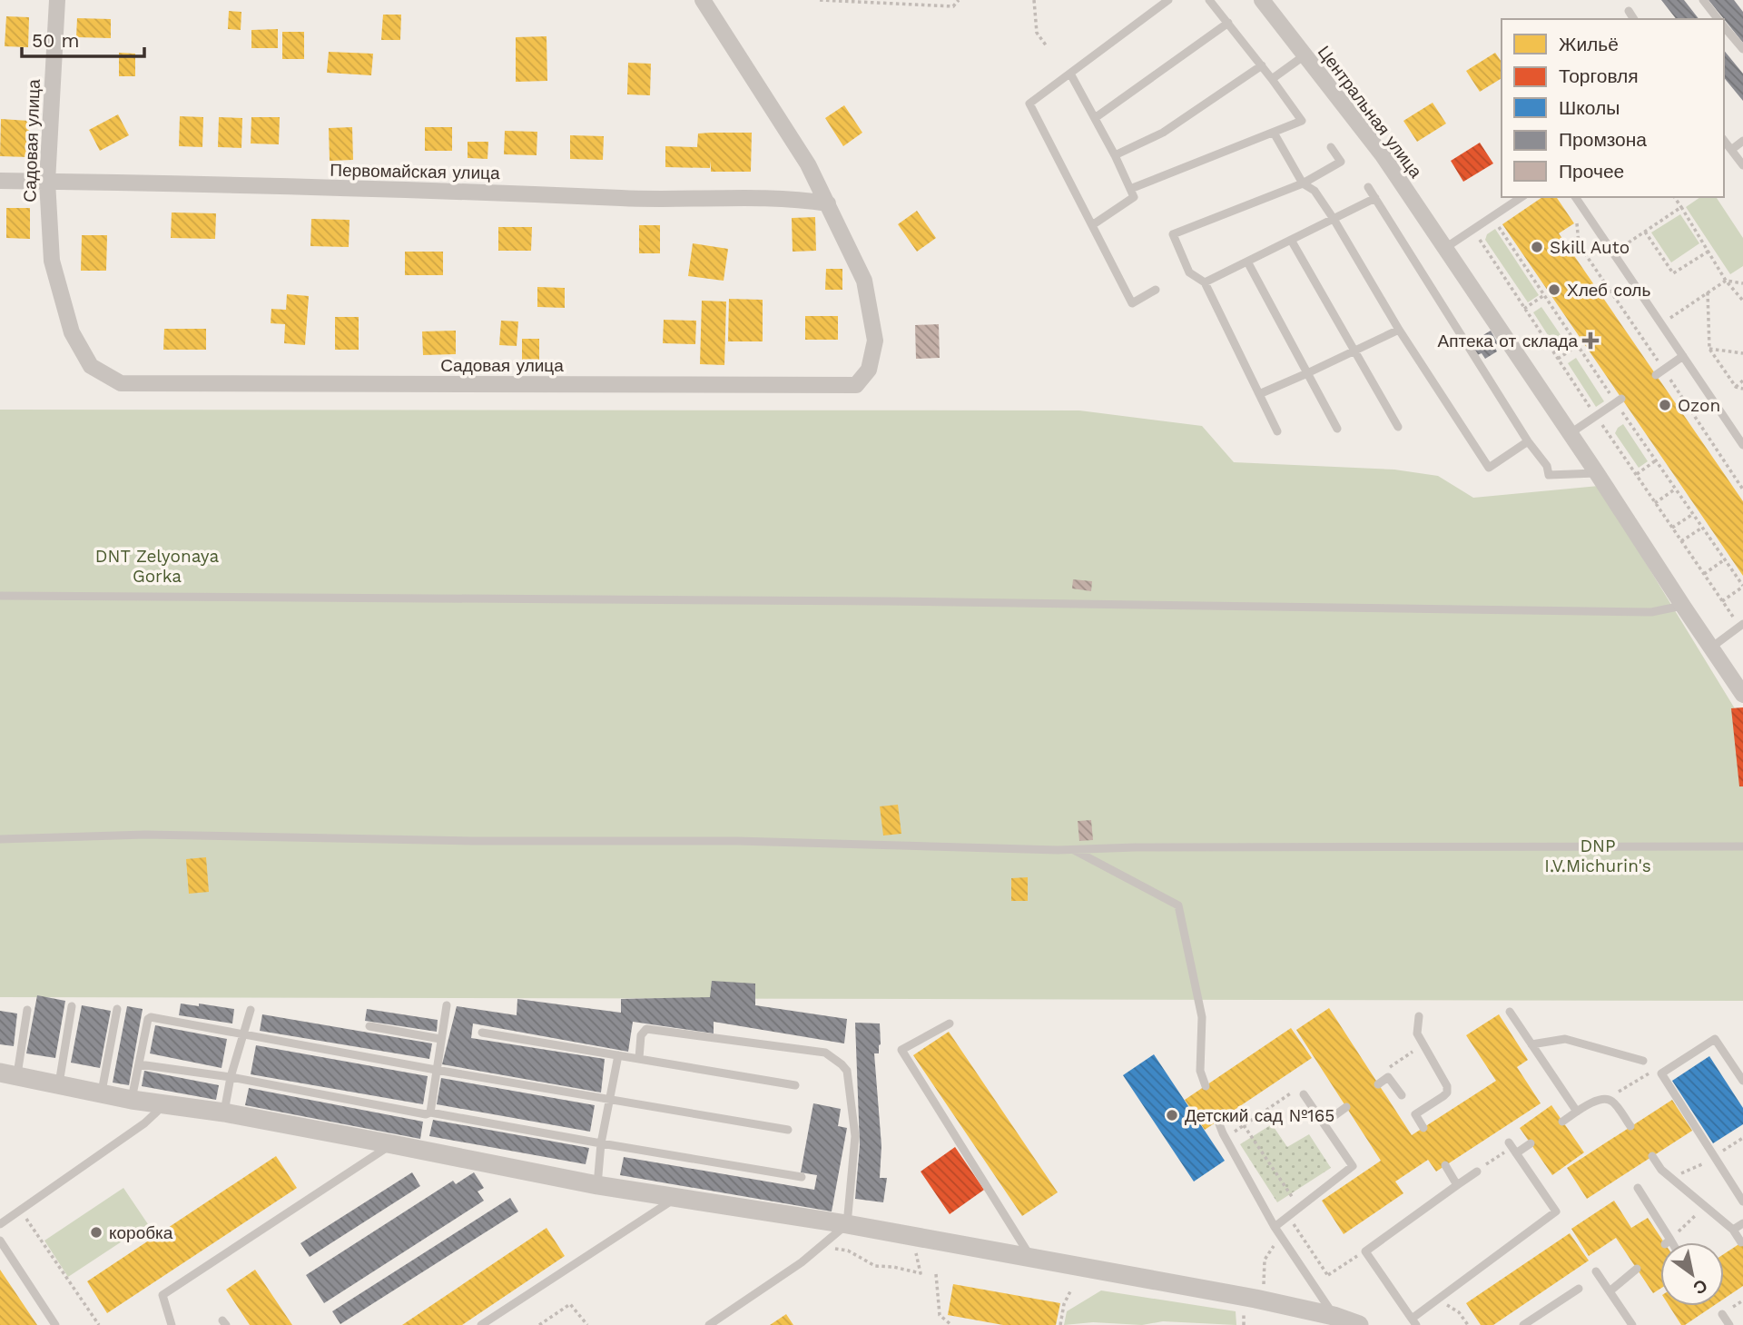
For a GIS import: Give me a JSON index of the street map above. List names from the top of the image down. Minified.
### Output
{"streets":{"street":["Центральная улица","Садовая улица","Первомайская улица"]},"crossings":[["Садовая улица","Первомайская улица"]],"parks":["DNT Zelyonaya Gorka","DNP I.V.Michurin's"],"places":{"other":["Skill Auto","Хлеб соль","Ozon","Детский сад №165","коробка"],"health":["Аптека от склада"]},"legend":["Жильё","Торговля","Школы","Промзона","Прочее"],"scale_bar":"50 m","north":"bottom right"}
